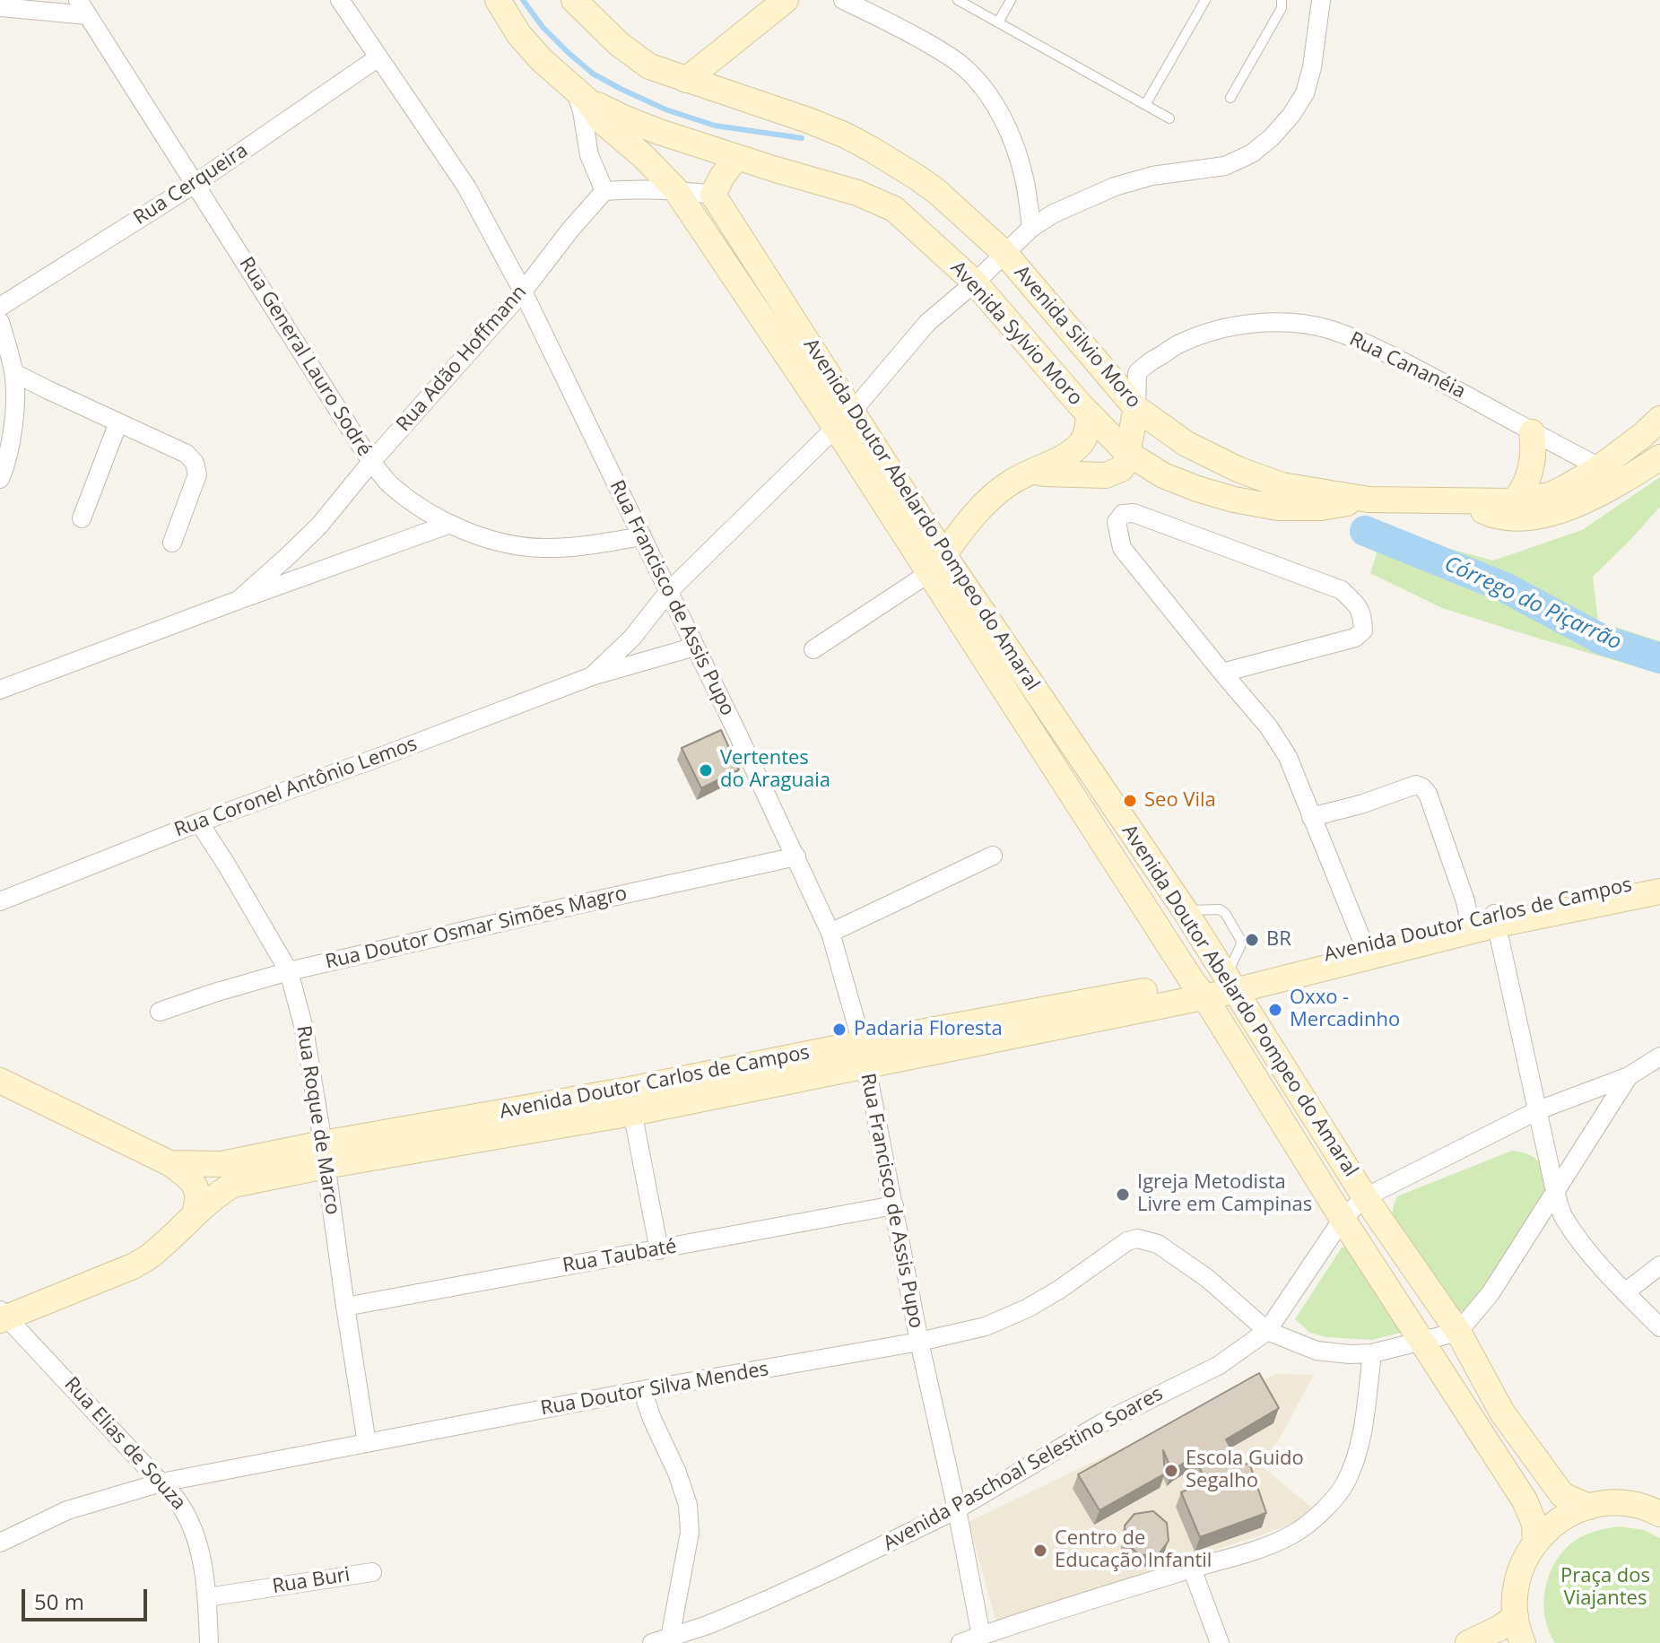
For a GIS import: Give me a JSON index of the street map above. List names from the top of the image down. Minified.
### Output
{"streets":{"main road":["Avenida Sylvio Moro","Avenida Silvio Moro","Avenida Doutor Abelardo Pompeo do Amaral","Avenida Doutor Carlos de Campos"],"street":["Rua Cerqueira","Rua General Lauro Sodré","Rua Adão Hoffmann","Rua Cananéia","Rua Francisco de Assis Pupo","Rua Coronel Antônio Lemos","Rua Doutor Osmar Simões Magro","Rua Roque de Marco","Rua Taubaté","Rua Doutor Silva Mendes","Rua Elias de Souza","Avenida Paschoal Selestino Soares","Rua Buri"]},"crossings":[["Rua Cerqueira","Rua General Lauro Sodré"],["Rua Cerqueira","Rua Francisco de Assis Pupo"],["Avenida Sylvio Moro","Avenida Silvio Moro"],["Avenida Sylvio Moro","Avenida Doutor Abelardo Pompeo do Amaral"],["Avenida Sylvio Moro","Rua Coronel Antônio Lemos"],["Avenida Silvio Moro","Rua Cananéia"],["Avenida Silvio Moro","Rua Coronel Antônio Lemos"],["Rua General Lauro Sodré","Rua Adão Hoffmann"],["Rua General Lauro Sodré","Rua Francisco de Assis Pupo"],["Rua Adão Hoffmann","Rua Francisco de Assis Pupo"],["Avenida Doutor Abelardo Pompeo do Amaral","Rua Coronel Antônio Lemos"],["Avenida Doutor Abelardo Pompeo do Amaral","Avenida Doutor Carlos de Campos"],["Avenida Doutor Abelardo Pompeo do Amaral","Avenida Paschoal Selestino Soares"],["Rua Francisco de Assis Pupo","Rua Coronel Antônio Lemos"],["Rua Francisco de Assis Pupo","Avenida Doutor Carlos de Campos"],["Rua Francisco de Assis Pupo","Rua Doutor Osmar Simões Magro"],["Rua Francisco de Assis Pupo","Rua Taubaté"],["Rua Francisco de Assis Pupo","Rua Doutor Silva Mendes"],["Rua Francisco de Assis Pupo","Avenida Paschoal Selestino Soares"],["Rua Coronel Antônio Lemos","Rua Roque de Marco"],["Avenida Doutor Carlos de Campos","Rua Roque de Marco"],["Rua Doutor Osmar Simões Magro","Rua Roque de Marco"],["Rua Roque de Marco","Rua Taubaté"],["Rua Roque de Marco","Rua Doutor Silva Mendes"],["Rua Doutor Silva Mendes","Rua Elias de Souza"],["Rua Doutor Silva Mendes","Avenida Paschoal Selestino Soares"],["Rua Elias de Souza","Rua Buri"]],"water":["Córrego do Piçarrão"],"parks":["Praça dos Viajantes"],"places":["Vertentes do Araguaia","Seo Vila","BR","Oxxo - Mercadinho","Padaria Floresta","Igreja Metodista Livre em Campinas","Escola Guido Segalho","Centro de Educação Infantil"],"scale_bar":"50 m"}
